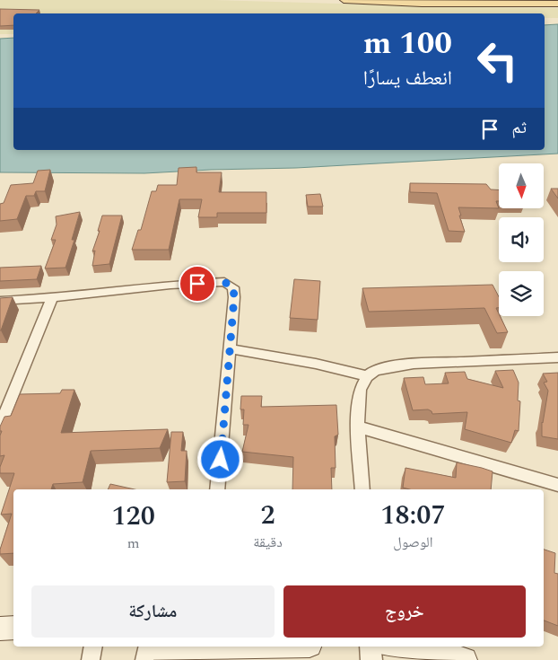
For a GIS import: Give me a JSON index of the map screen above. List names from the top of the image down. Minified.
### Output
{"north":"bottom","page":{"turn":["100 m","انعطف يسارًا"],"then":"ثم","eta":["18:07","الوصول","2","دقيقة","120","m"],"buttons":["خروج","مشاركة"]}}
